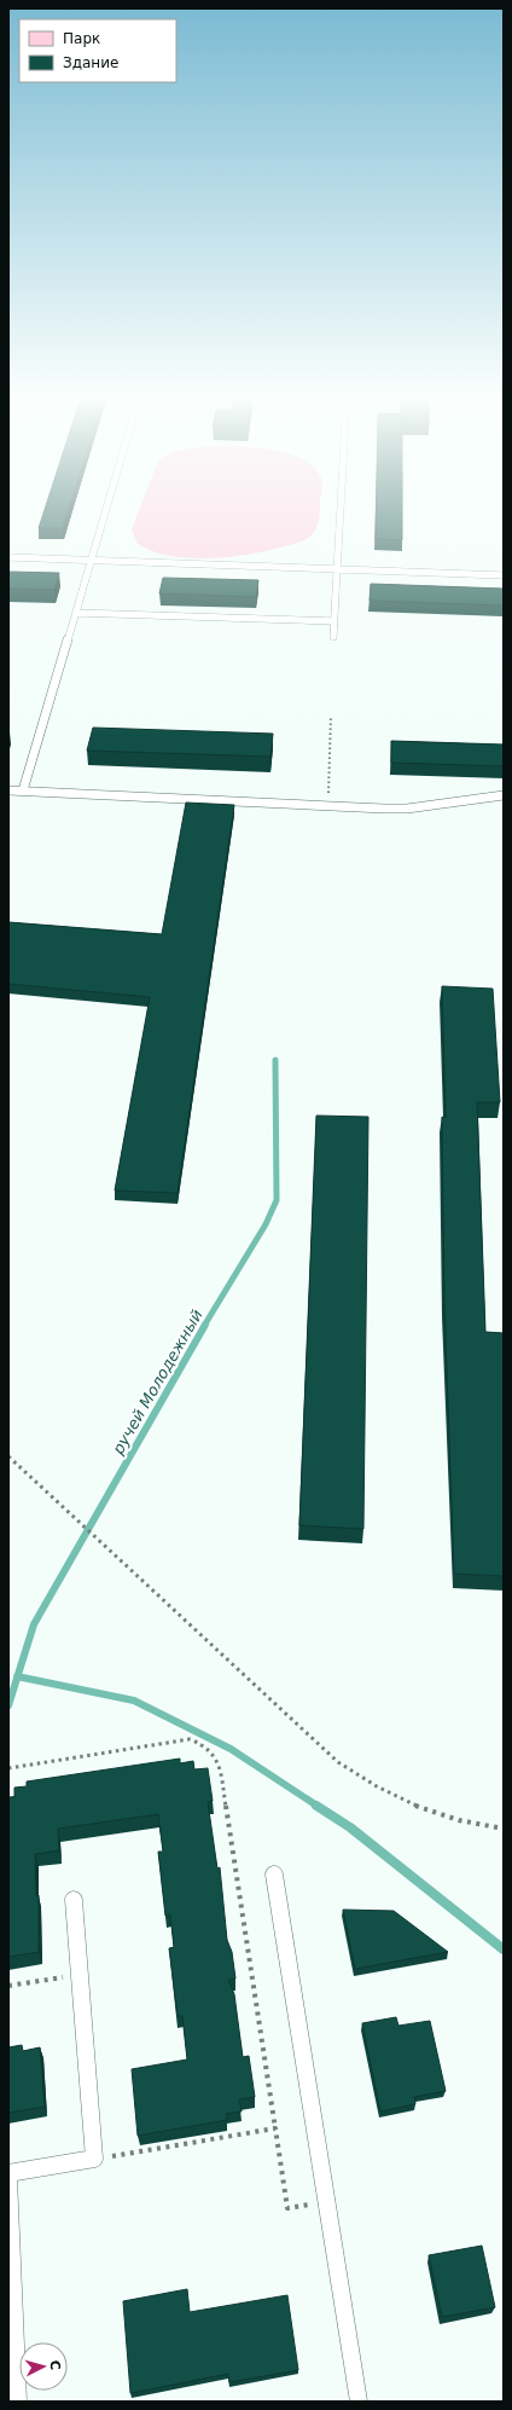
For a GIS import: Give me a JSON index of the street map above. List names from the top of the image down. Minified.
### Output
{"water":["ручей Молодежный"],"legend":["Парк","Здание"],"north":"right"}
